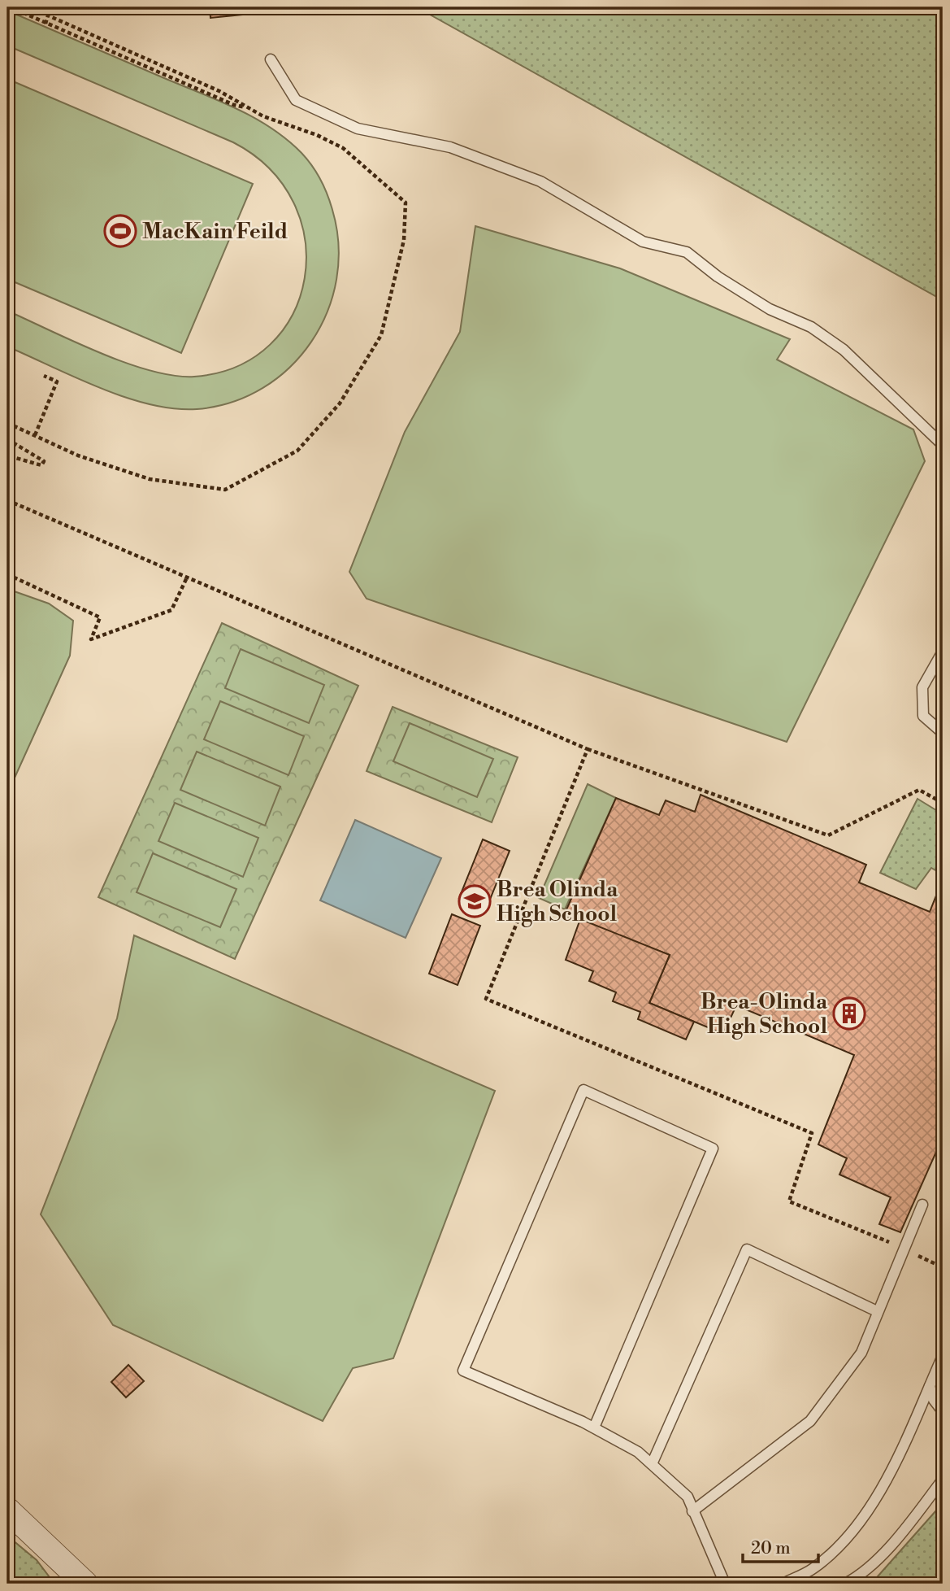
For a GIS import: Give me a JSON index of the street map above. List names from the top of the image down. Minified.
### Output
{"places":{"sports":["MacKain Feild"],"school or university":["Brea Olinda High School"],"building":["Brea-Olinda High School"]},"scale_bar":"20 m"}
